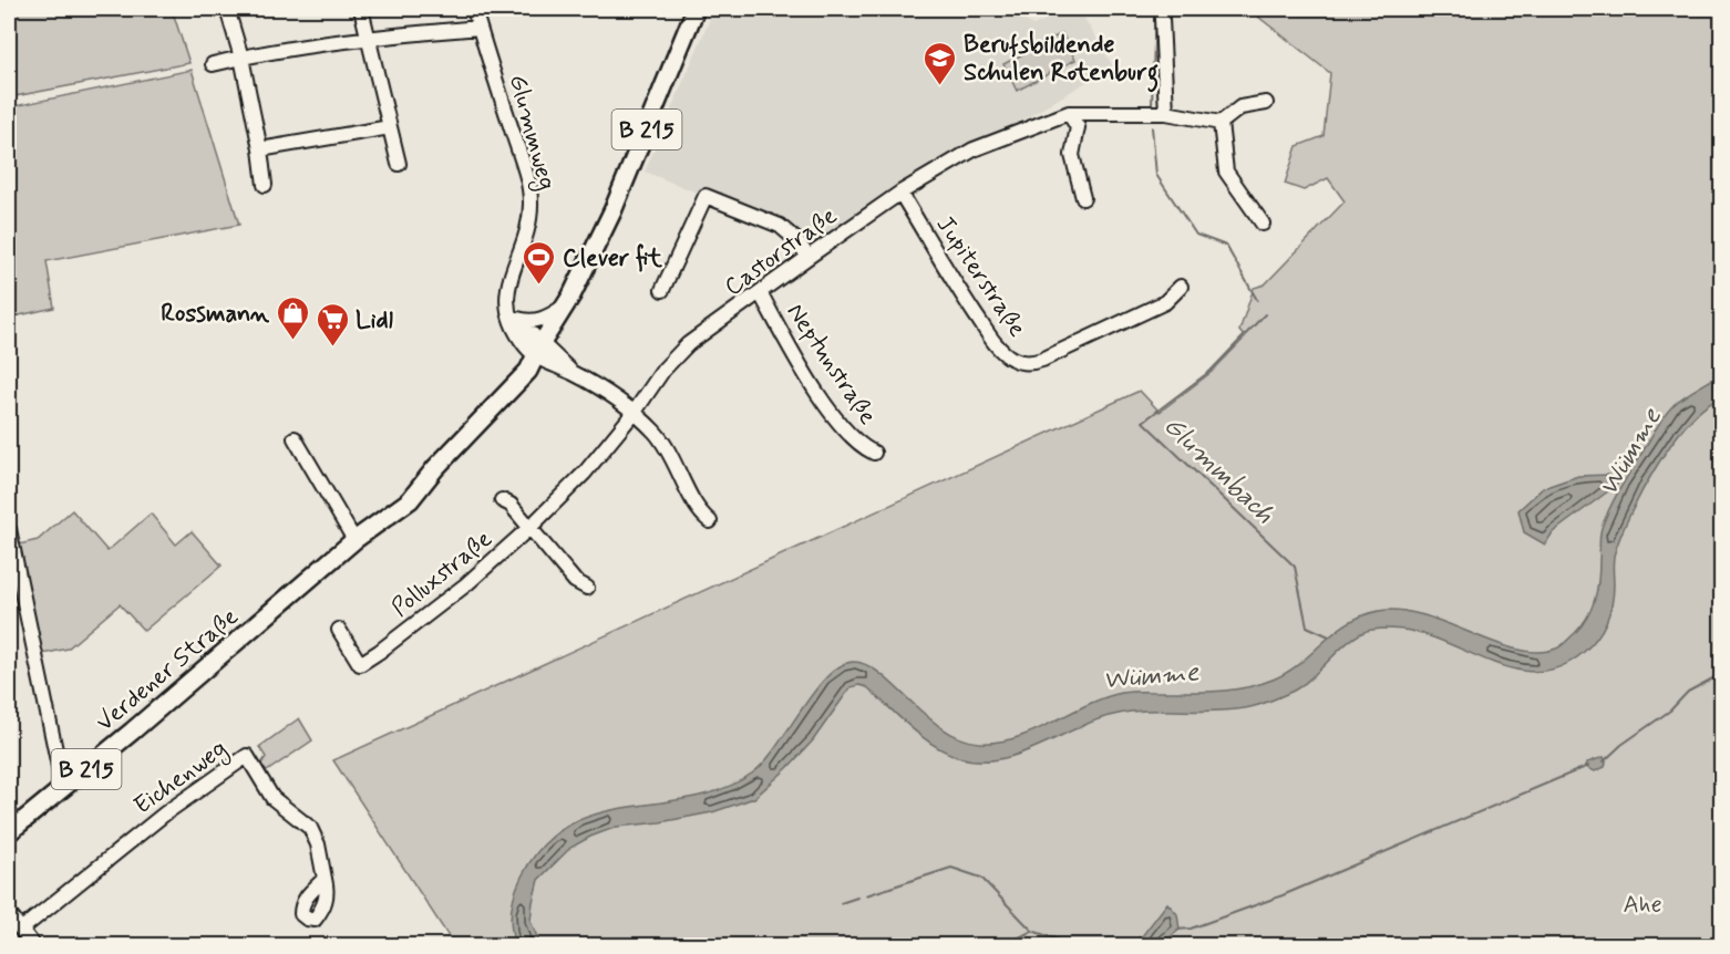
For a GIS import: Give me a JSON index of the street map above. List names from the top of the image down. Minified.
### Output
{"streets":{"main road":["B 215","Verdener Straße"],"street":["Glummweg","Castorstraße","Jupiterstraße","Neptunstraße","Polluxstraße","Eichenweg"]},"crossings":[["Castorstraße","Jupiterstraße"],["Castorstraße","Neptunstraße"],["Castorstraße","Polluxstraße"]],"water":["Wümme","Glummbach"],"parks":["Ahe"],"places":{"school or university":["Berufsbildende Schulen Rotenburg"],"sports":["Clever fit"],"shop":["Rossmann"],"supermarket":["Lidl"]}}
